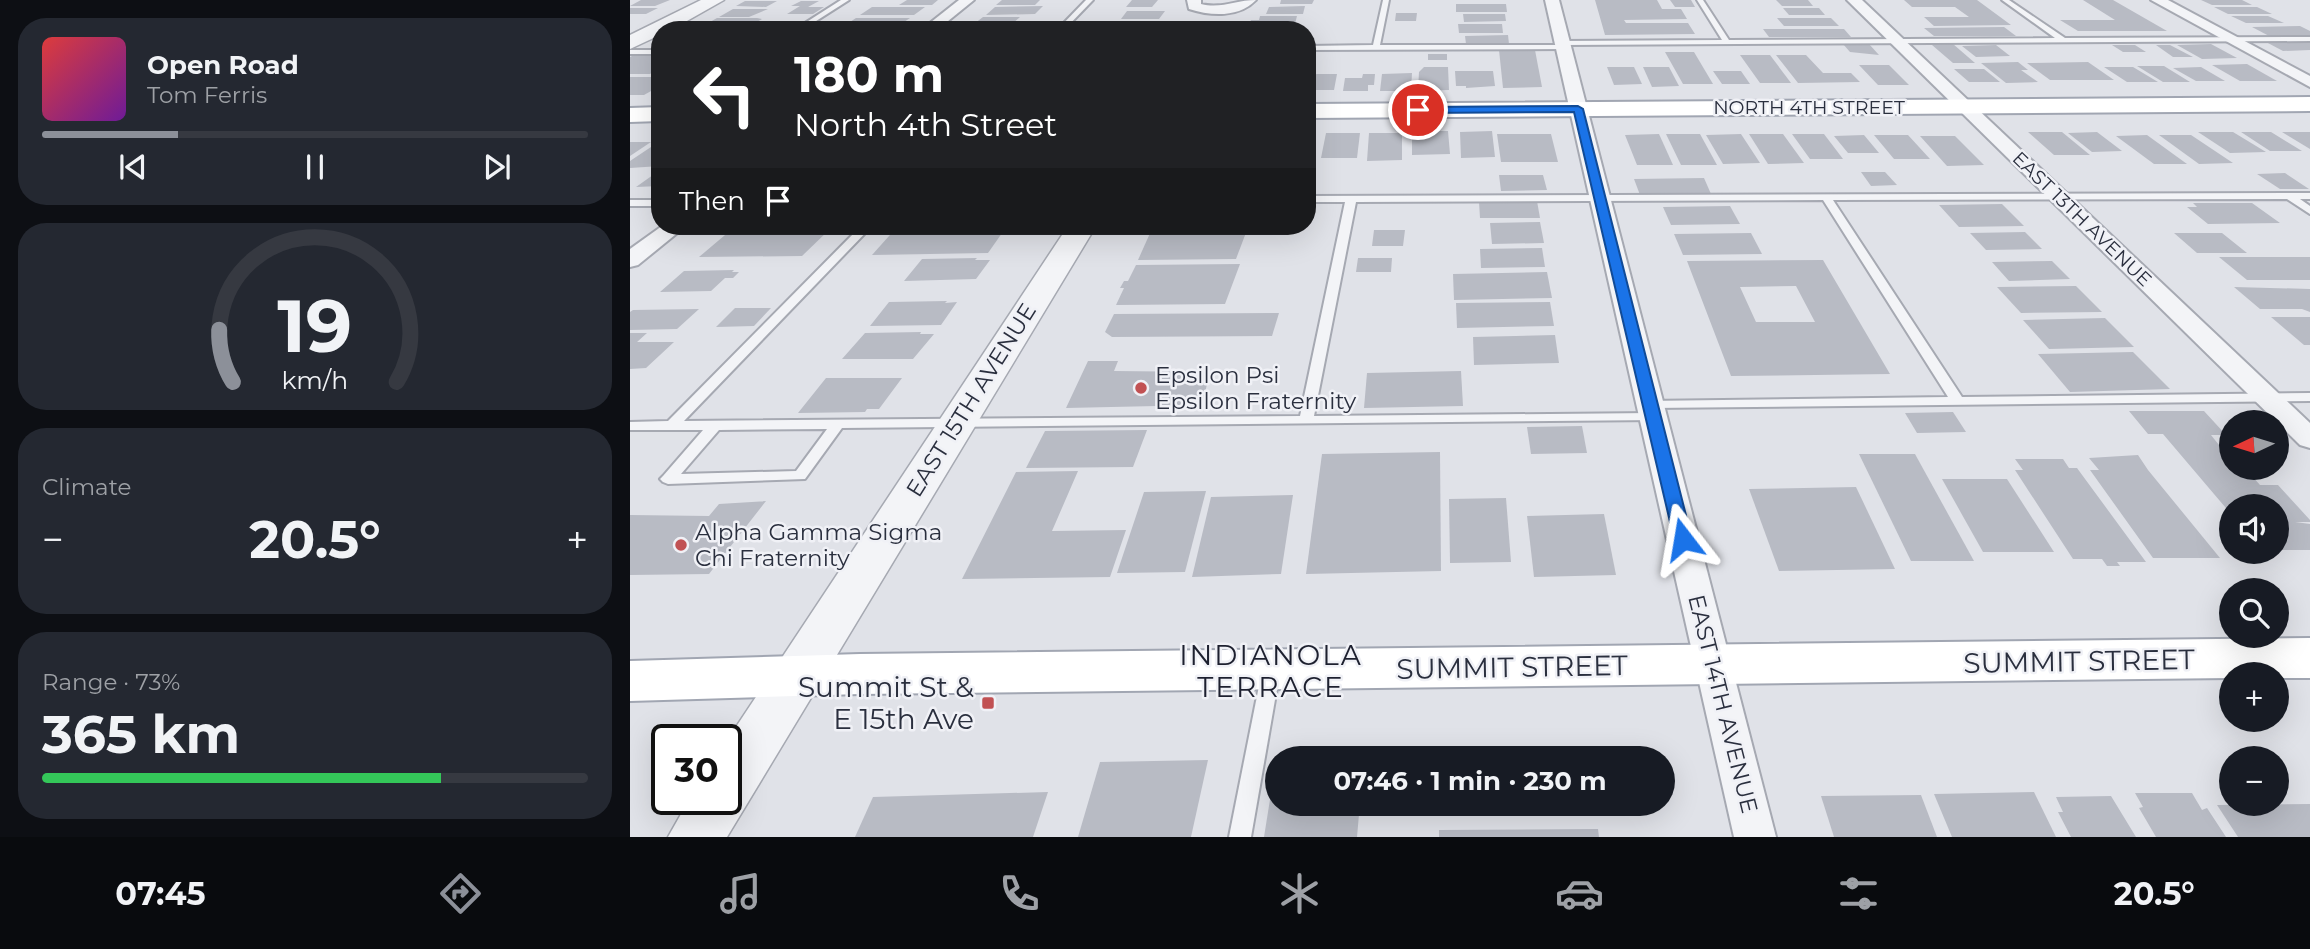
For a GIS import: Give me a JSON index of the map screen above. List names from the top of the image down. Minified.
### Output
{"streets":{"main road":["NORTH 4TH STREET","SUMMIT STREET"],"street":["EAST 13TH AVENUE","EAST 15TH AVENUE","EAST 14TH AVENUE"]},"crossings":[["NORTH 4TH STREET","EAST 13TH AVENUE"],["NORTH 4TH STREET","EAST 14TH AVENUE"],["EAST 15TH AVENUE","SUMMIT STREET"],["SUMMIT STREET","EAST 14TH AVENUE"]],"districts":["INDIANOLA TERRACE"],"places":{"other":["Epsilon Psi Epsilon Fraternity","Alpha Gamma Sigma Chi Fraternity"],"transit":["Summit St & E 15th Ave"]},"north":"left","page":{"turn":["180 m","North 4th Street"],"song":["Open Road","Tom Ferris"],"then":"Then","map_buttons":["+","−"],"tile":["Climate",["Range · 73%","365 km"]],"heat":["−","20.5°","+"],"limit":"30","trip":"07:46 · 1 min · 230 m","tabs":["07:45","20.5°"],"gauge":["19","km/h"]}}
